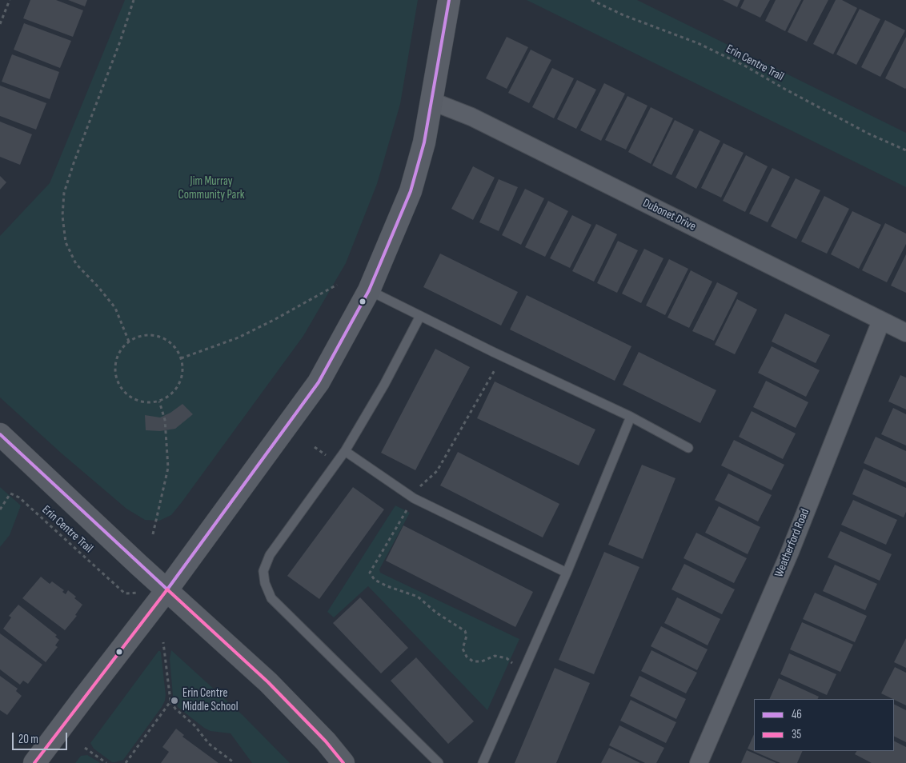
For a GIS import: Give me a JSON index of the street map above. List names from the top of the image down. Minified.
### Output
{"streets":{"street":["Dubonet Drive","Weatherford Road"],"path":["Erin Centre Trail"]},"crossings":[["Dubonet Drive","Weatherford Road"]],"parks":["Jim Murray Community Park"],"places":["Erin Centre Middle School"],"lines":["transit line 46","transit line 35"],"legend":["46","35"],"scale_bar":"20 m"}
